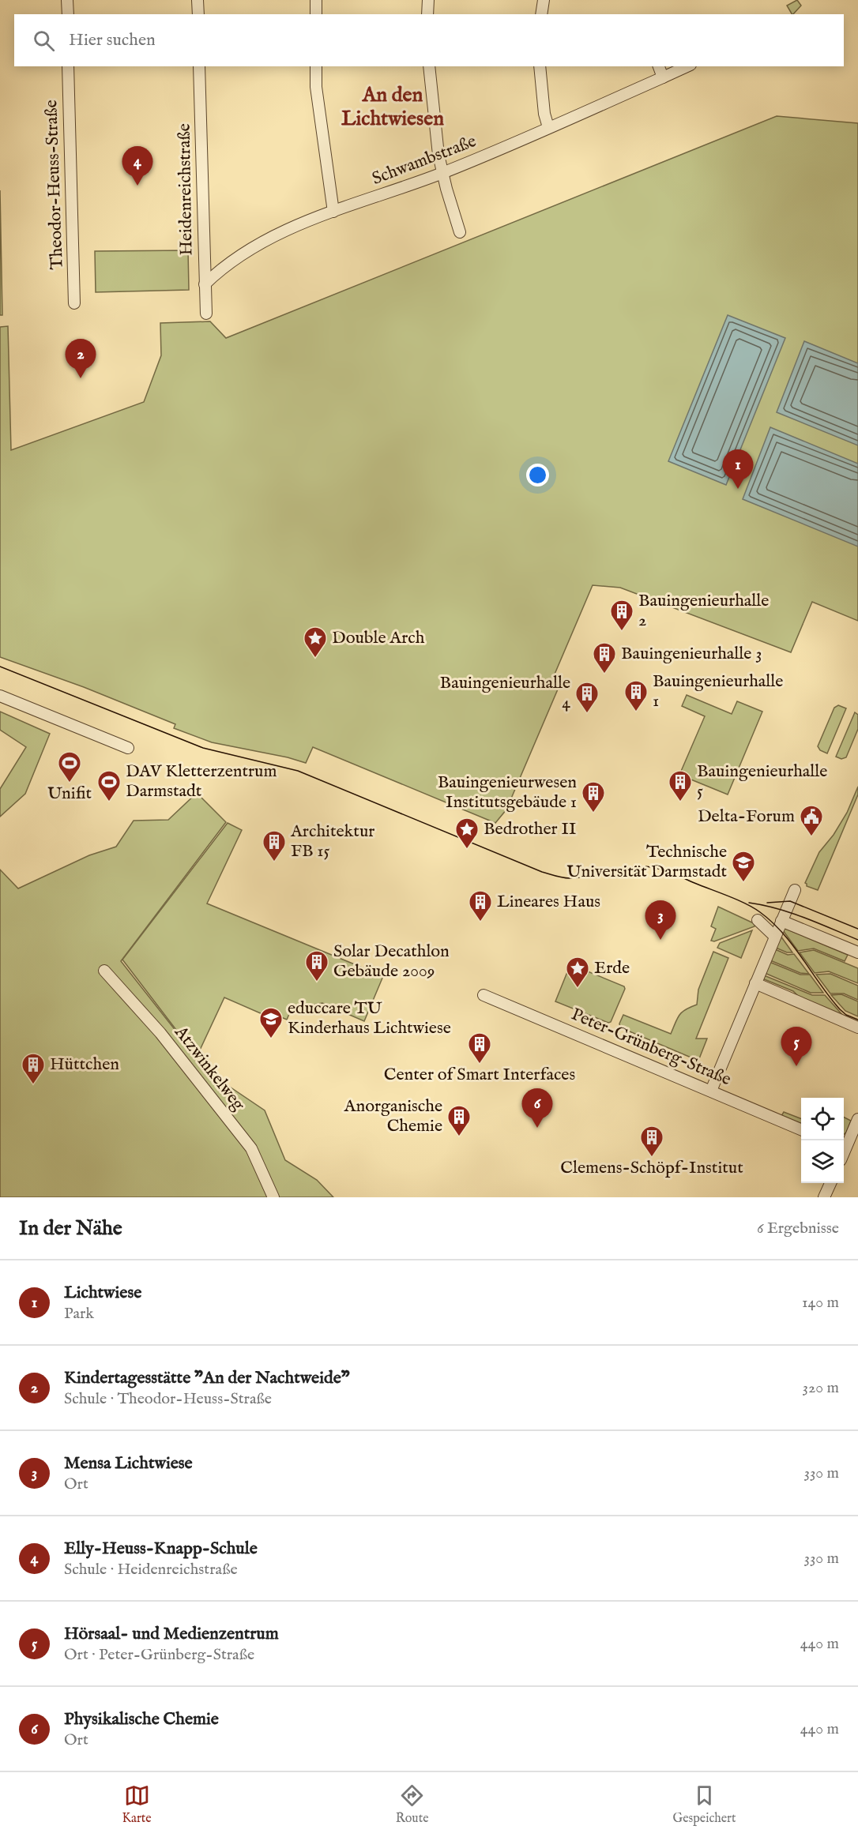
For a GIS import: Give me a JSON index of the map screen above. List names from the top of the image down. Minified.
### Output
{"streets":{"street":["Schwambstraße","Theodor-Heuss-Straße","Heidenreichstraße","Peter-Grünberg-Straße","Atzwinkelweg"]},"crossings":[["Schwambstraße","Heidenreichstraße"]],"districts":["An den Lichtwiesen"],"places":{"building":["Bauingenieurhalle 2","Bauingenieurhalle 3","Bauingenieurhalle 1","Bauingenieurhalle 4","Bauingenieurhalle 5","Bauingenieurwesen Institutsgebäude 1","Architektur FB 15","Lineares Haus","Solar Decathlon Gebäude 2009","Center of Smart Interfaces","Hüttchen","Anorganische Chemie","Clemens-Schöpf-Institut"],"place":["Double Arch","Bedrother II","Erde"],"sports":["Unifit","DAV Kletterzentrum Darmstadt"],"public building":["Delta-Forum"],"school or university":["Technische Universität Darmstadt","educcare TU Kinderhaus Lichtwiese"]},"page":{"search":"Hier suchen","pins":["4","2","1","3","5","6"],"heading":["In der Nähe","6 Ergebnisse"],"list":[{"mark":"1","name":"Lichtwiese","note":"Park","value":"140 m"},{"mark":"2","name":"Kindertagesstätte \"An der Nachtweide\"","note":"Schule · Theodor-Heuss-Straße","value":"320 m"},{"mark":"3","name":"Mensa Lichtwiese","note":"Ort","value":"330 m"},{"mark":"4","name":"Elly-Heuss-Knapp-Schule","note":"Schule · Heidenreichstraße","value":"330 m"},{"mark":"5","name":"Hörsaal- und Medienzentrum","note":"Ort · Peter-Grünberg-Straße","value":"440 m"},{"mark":"6","name":"Physikalische Chemie","note":"Ort","value":"440 m"}],"nav":["Karte","Route","Gespeichert"]}}
